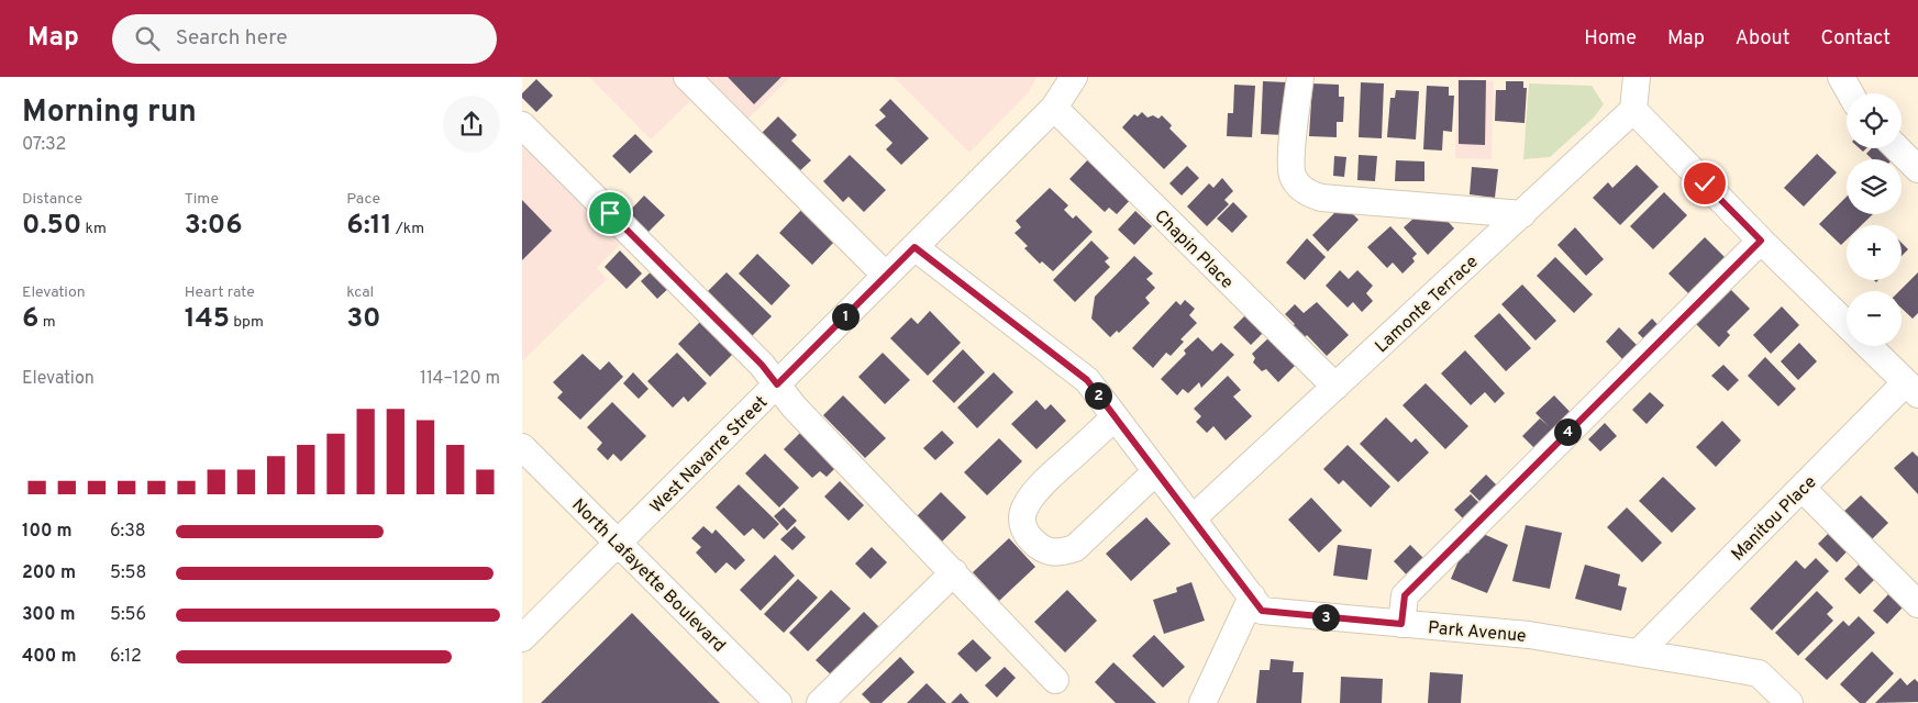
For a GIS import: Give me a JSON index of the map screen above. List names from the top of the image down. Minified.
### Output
{"streets":{"street":["Chapin Place","Lamonte Terrace","West Navarre Street","Manitou Place","North Lafayette Boulevard","Park Avenue"]},"crossings":[["Chapin Place","Lamonte Terrace"],["Chapin Place","West Navarre Street"],["Lamonte Terrace","Park Avenue"],["West Navarre Street","North Lafayette Boulevard"],["West Navarre Street","Park Avenue"],["Manitou Place","Park Avenue"]],"page":{"header":"Map","search":"Search here","nav":["Home","Map","About","Contact"],"heading":["Morning run","07:32"],"map_buttons":["+","−"],"stats":[["Distance","0.50 km"],["Time","3:06"],["Pace","6:11 /km"],["Elevation","6 m"],["Heart rate","145 bpm"],["kcal","30"]],"pins":["1","2","4","3"],"chart":["Elevation","114–120 m"],"list":[{"name":"100 m","note":"6:38"},{"name":"200 m","note":"5:58"},{"name":"300 m","note":"5:56"},{"name":"400 m","note":"6:12"}]}}
